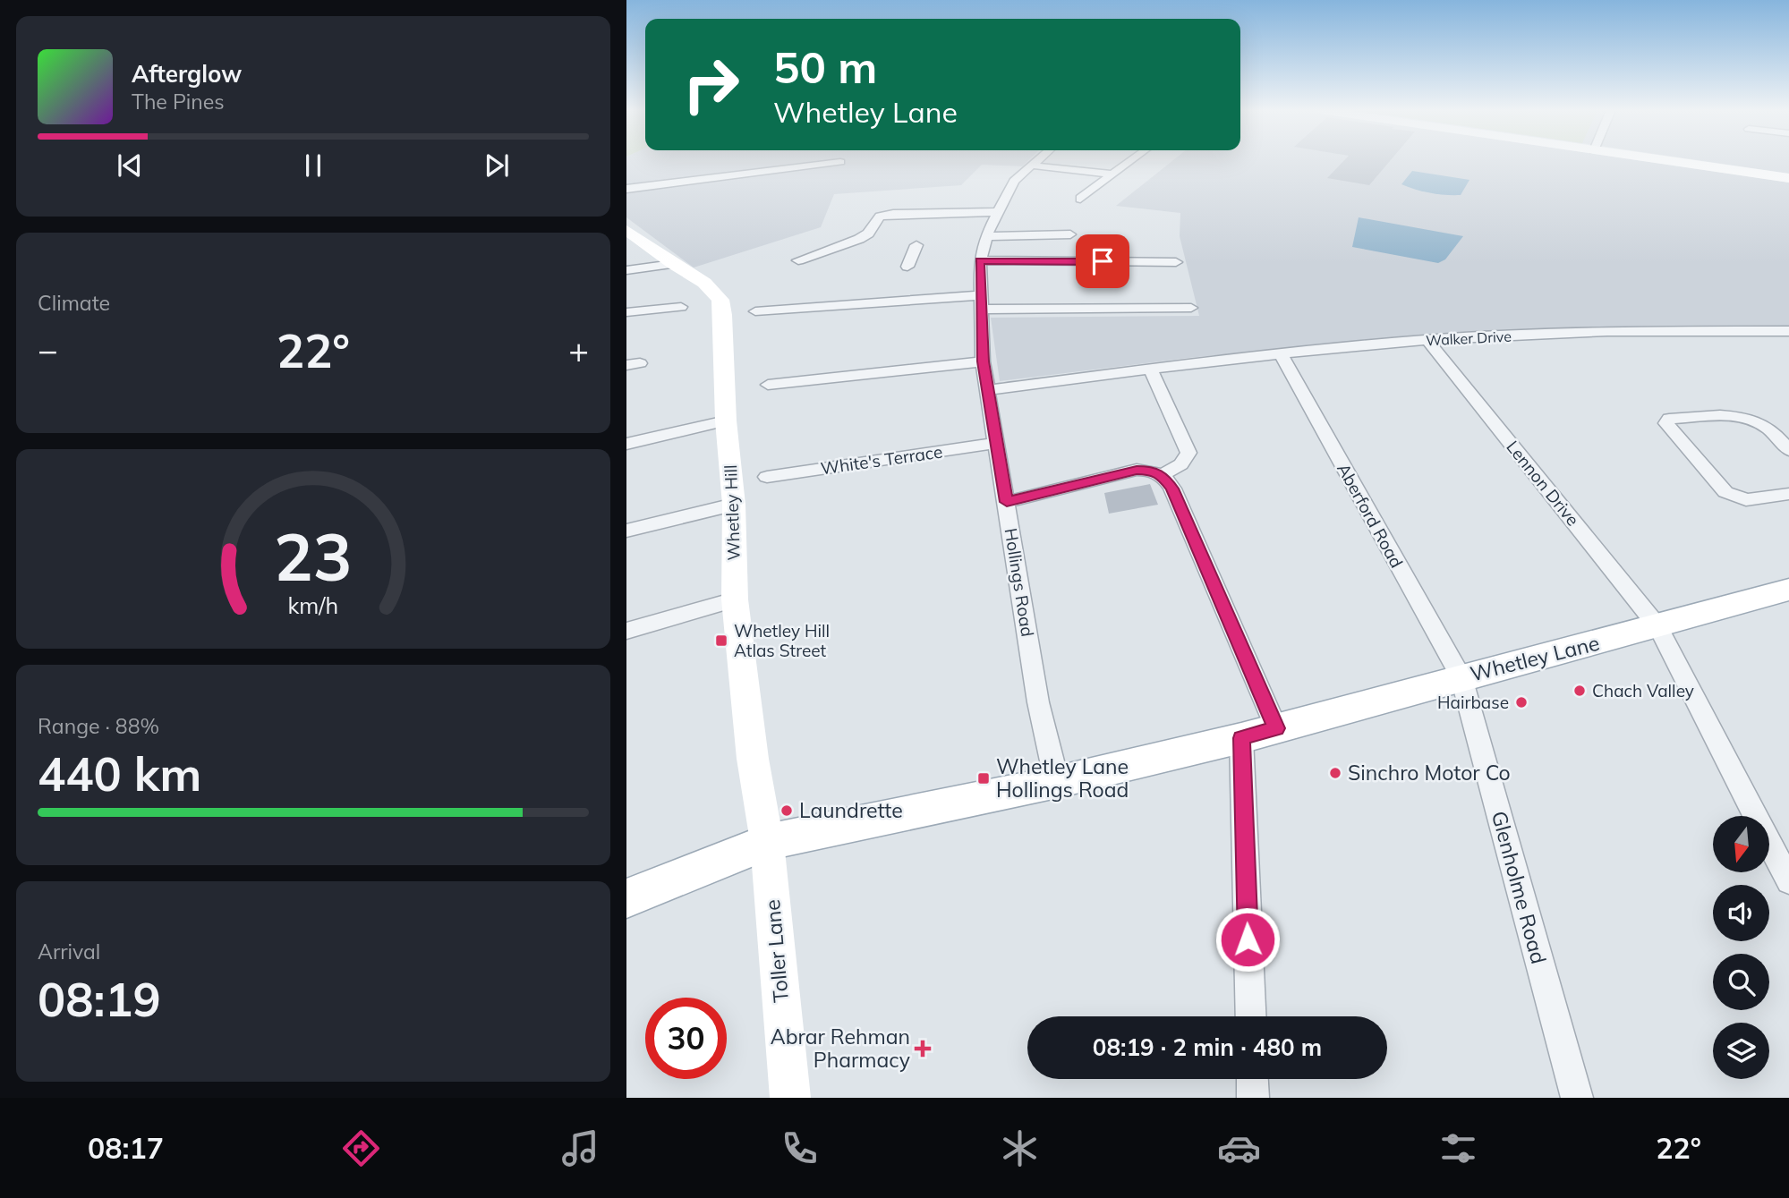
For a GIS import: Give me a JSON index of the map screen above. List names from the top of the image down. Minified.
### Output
{"streets":{"main road":["Whetley Hill","Whetley Lane","Toller Lane"],"street":["Walker Drive","White's Terrace","Lennon Drive","Aberford Road","Hollings Road","Glenholme Road"]},"crossings":[["Walker Drive","Lennon Drive"],["Walker Drive","Aberford Road"],["Walker Drive","Hollings Road"],["White's Terrace","Hollings Road"],["Lennon Drive","Whetley Lane"],["Whetley Hill","Whetley Lane"],["Whetley Hill","Toller Lane"],["Aberford Road","Whetley Lane"],["Aberford Road","Glenholme Road"],["Hollings Road","Whetley Lane"],["Whetley Lane","Glenholme Road"],["Whetley Lane","Toller Lane"]],"places":{"transit":["Whetley Hill Atlas Street","Whetley Lane Hollings Road"],"other":["Chach Valley","Hairbase","Sinchro Motor Co","Laundrette"],"health":["Abrar Rehman Pharmacy"]},"north":"bottom","page":{"turn":["50 m","Whetley Lane"],"song":["Afterglow","The Pines"],"tile":["Climate",["Range · 88%","440 km"],["Arrival","08:19"]],"heat":["−","22°","+"],"limit":"30","trip":"08:19 · 2 min · 480 m","tabs":["08:17","22°"],"gauge":["23","km/h"]}}
